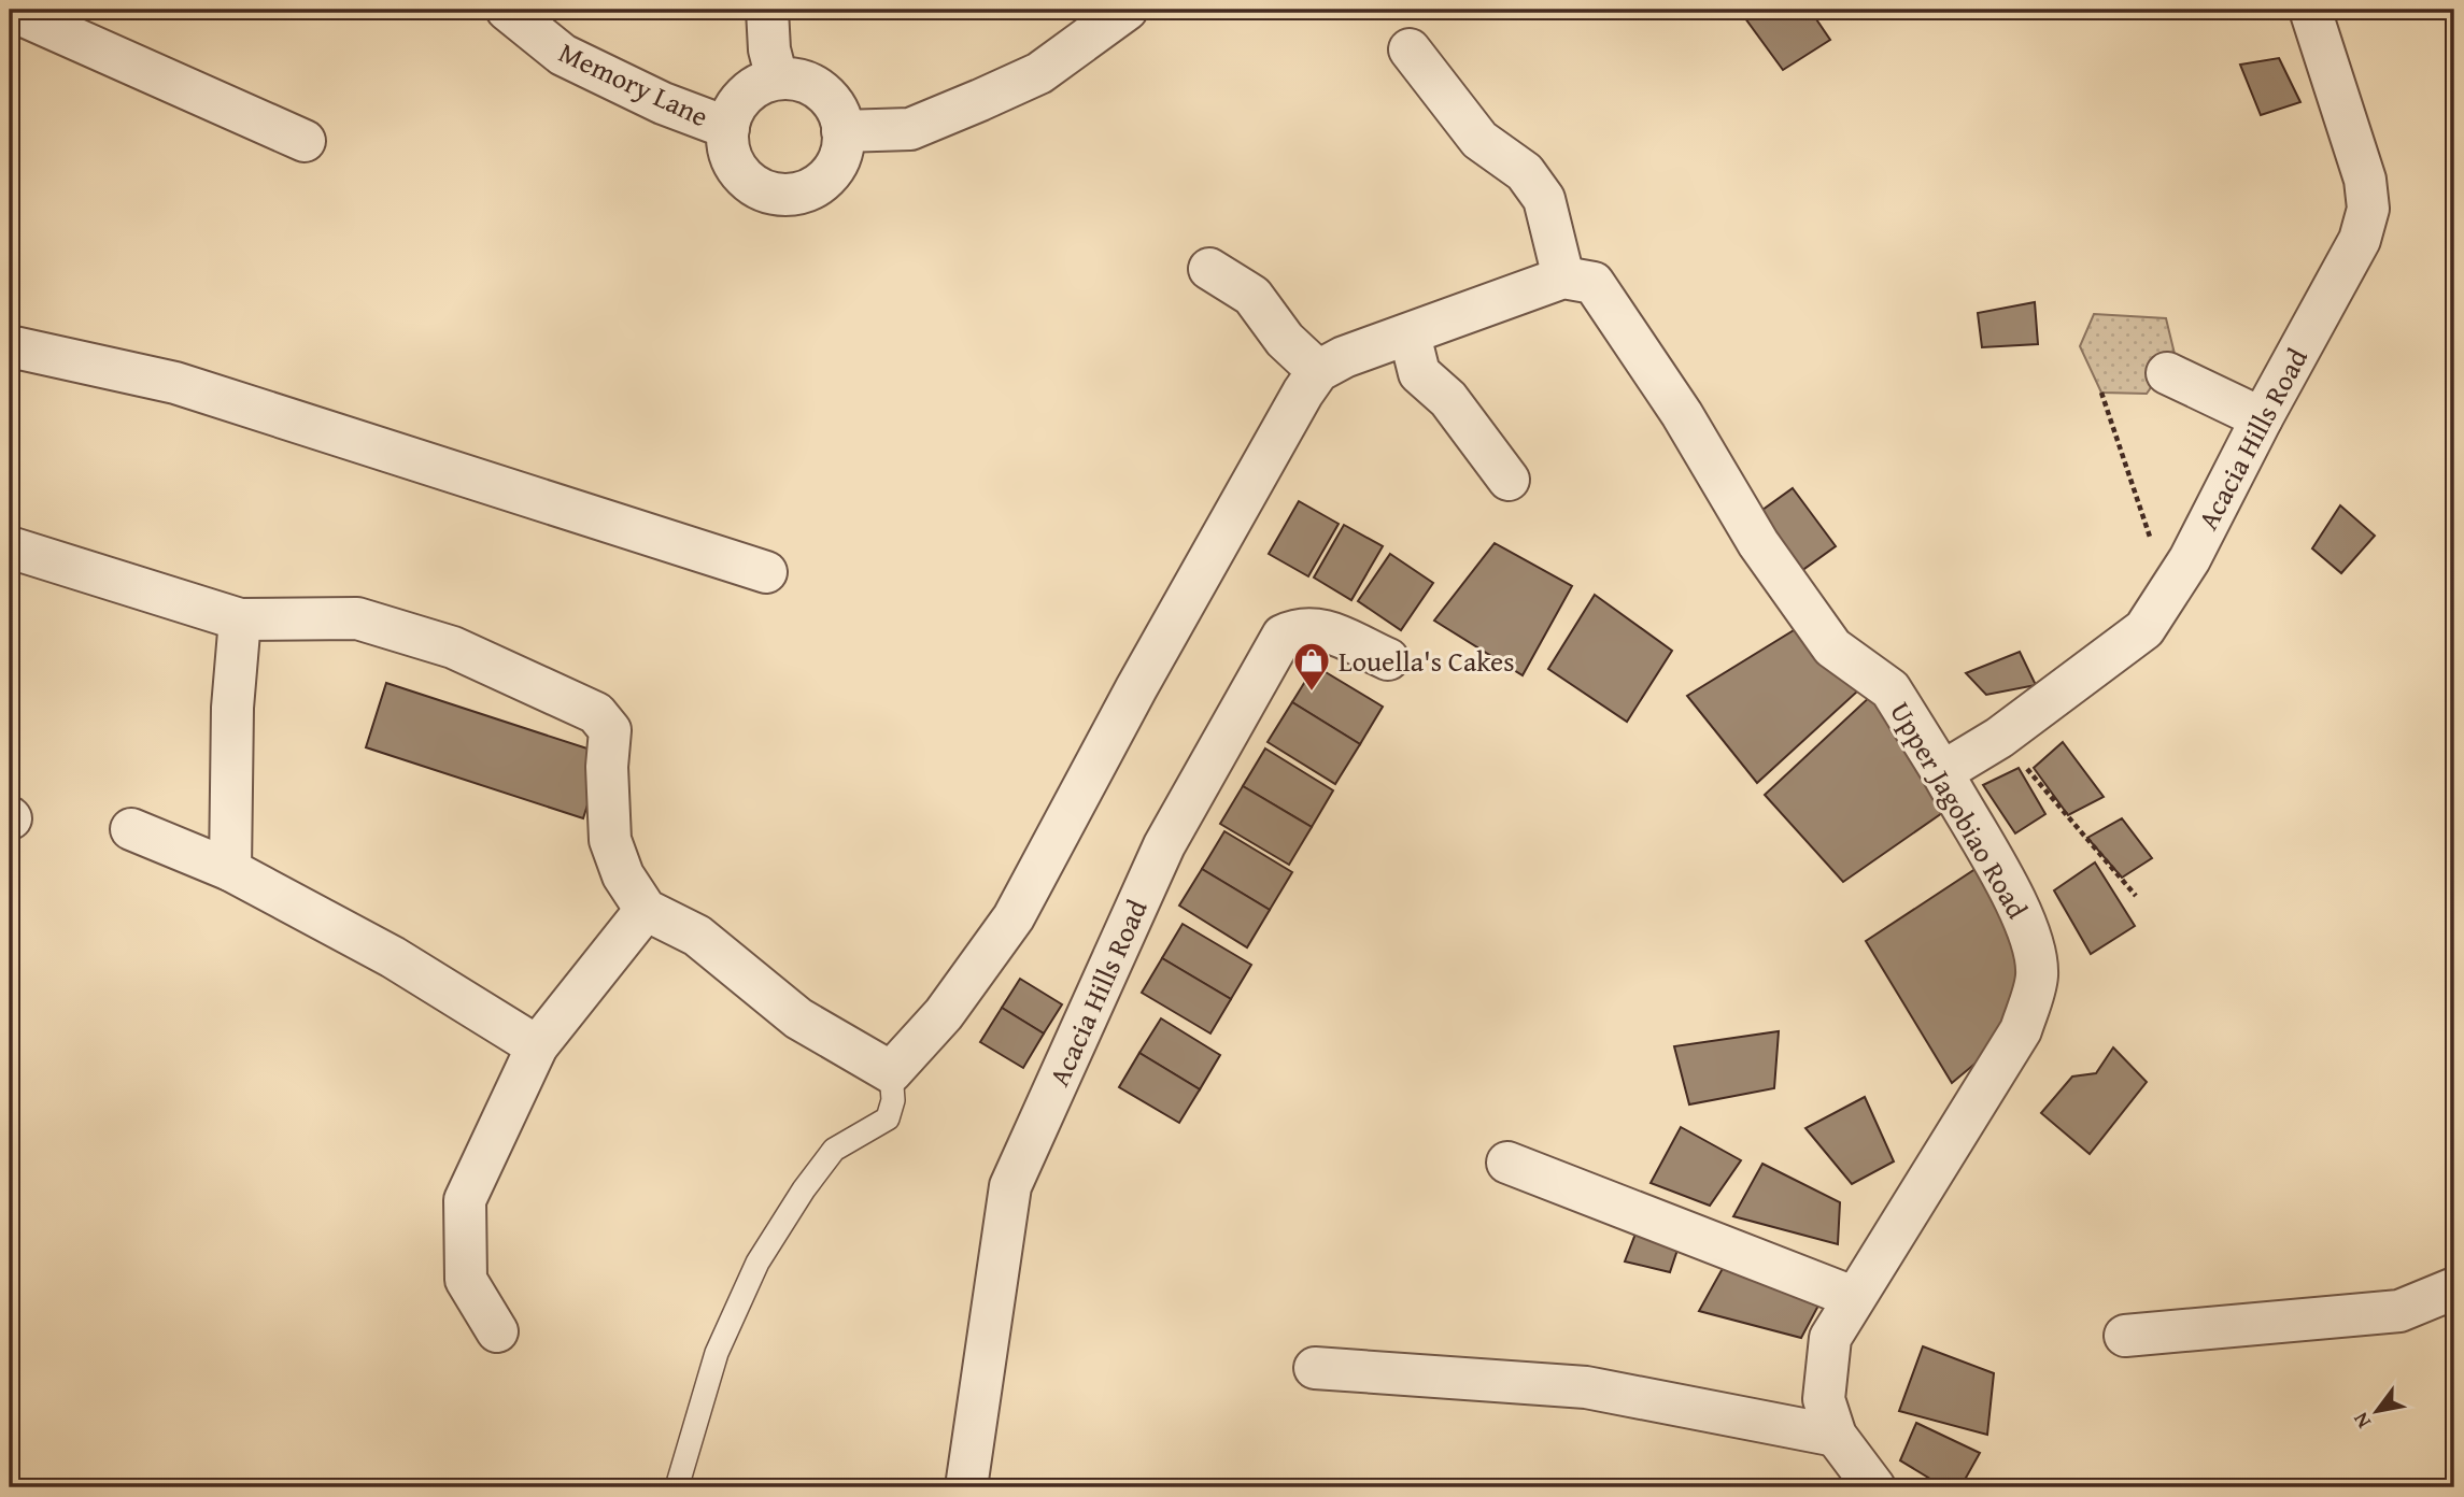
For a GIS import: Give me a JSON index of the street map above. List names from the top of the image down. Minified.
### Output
{"streets":{"street":["Memory Lane","Acacia Hills Road","Upper Jagobiao Road"]},"crossings":[["Acacia Hills Road","Upper Jagobiao Road"]],"places":{"shop":["Louella's Cakes"]},"north":"bottom left"}
